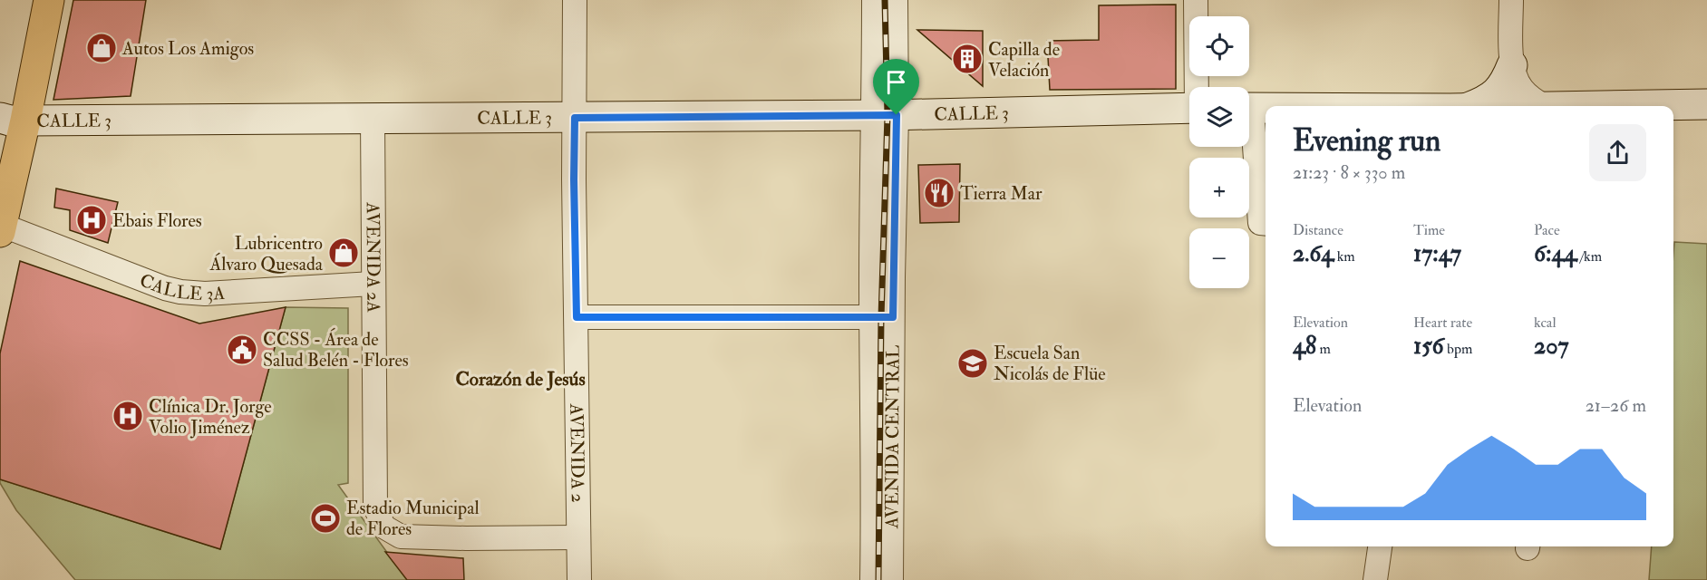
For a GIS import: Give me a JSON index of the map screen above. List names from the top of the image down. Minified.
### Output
{"streets":{"main road":["CALLE 3"],"street":["AVENIDA 2A","CALLE 3A","AVENIDA CENTRAL","AVENIDA 2"]},"crossings":[["CALLE 3","AVENIDA 2A"],["CALLE 3","AVENIDA CENTRAL"],["CALLE 3","AVENIDA 2"],["AVENIDA 2A","CALLE 3A"],["AVENIDA 2A","AVENIDA 2"]],"districts":["Corazón de Jesús"],"places":{"shop":["Autos Los Amigos","Lubricentro Álvaro Quesada"],"building":["Capilla de Velación"],"restaurant":["Tierra Mar"],"hospital":["Ebais Flores","Clínica Dr. Jorge Volio Jiménez"],"public building":["CCSS - Área de Salud Belén - Flores"],"school or university":["Escuela San Nicolás de Flüe"],"sports":["Estadio Municipal de Flores"]},"page":{"map_buttons":["+","−"],"heading":["Evening run","21:23 · 8 × 330 m"],"stats":[["Distance","2.64 km"],["Time","17:47"],["Pace","6:44 /km"],["Elevation","48 m"],["Heart rate","156 bpm"],["kcal","207"]],"chart":["Elevation","21–26 m"]}}
